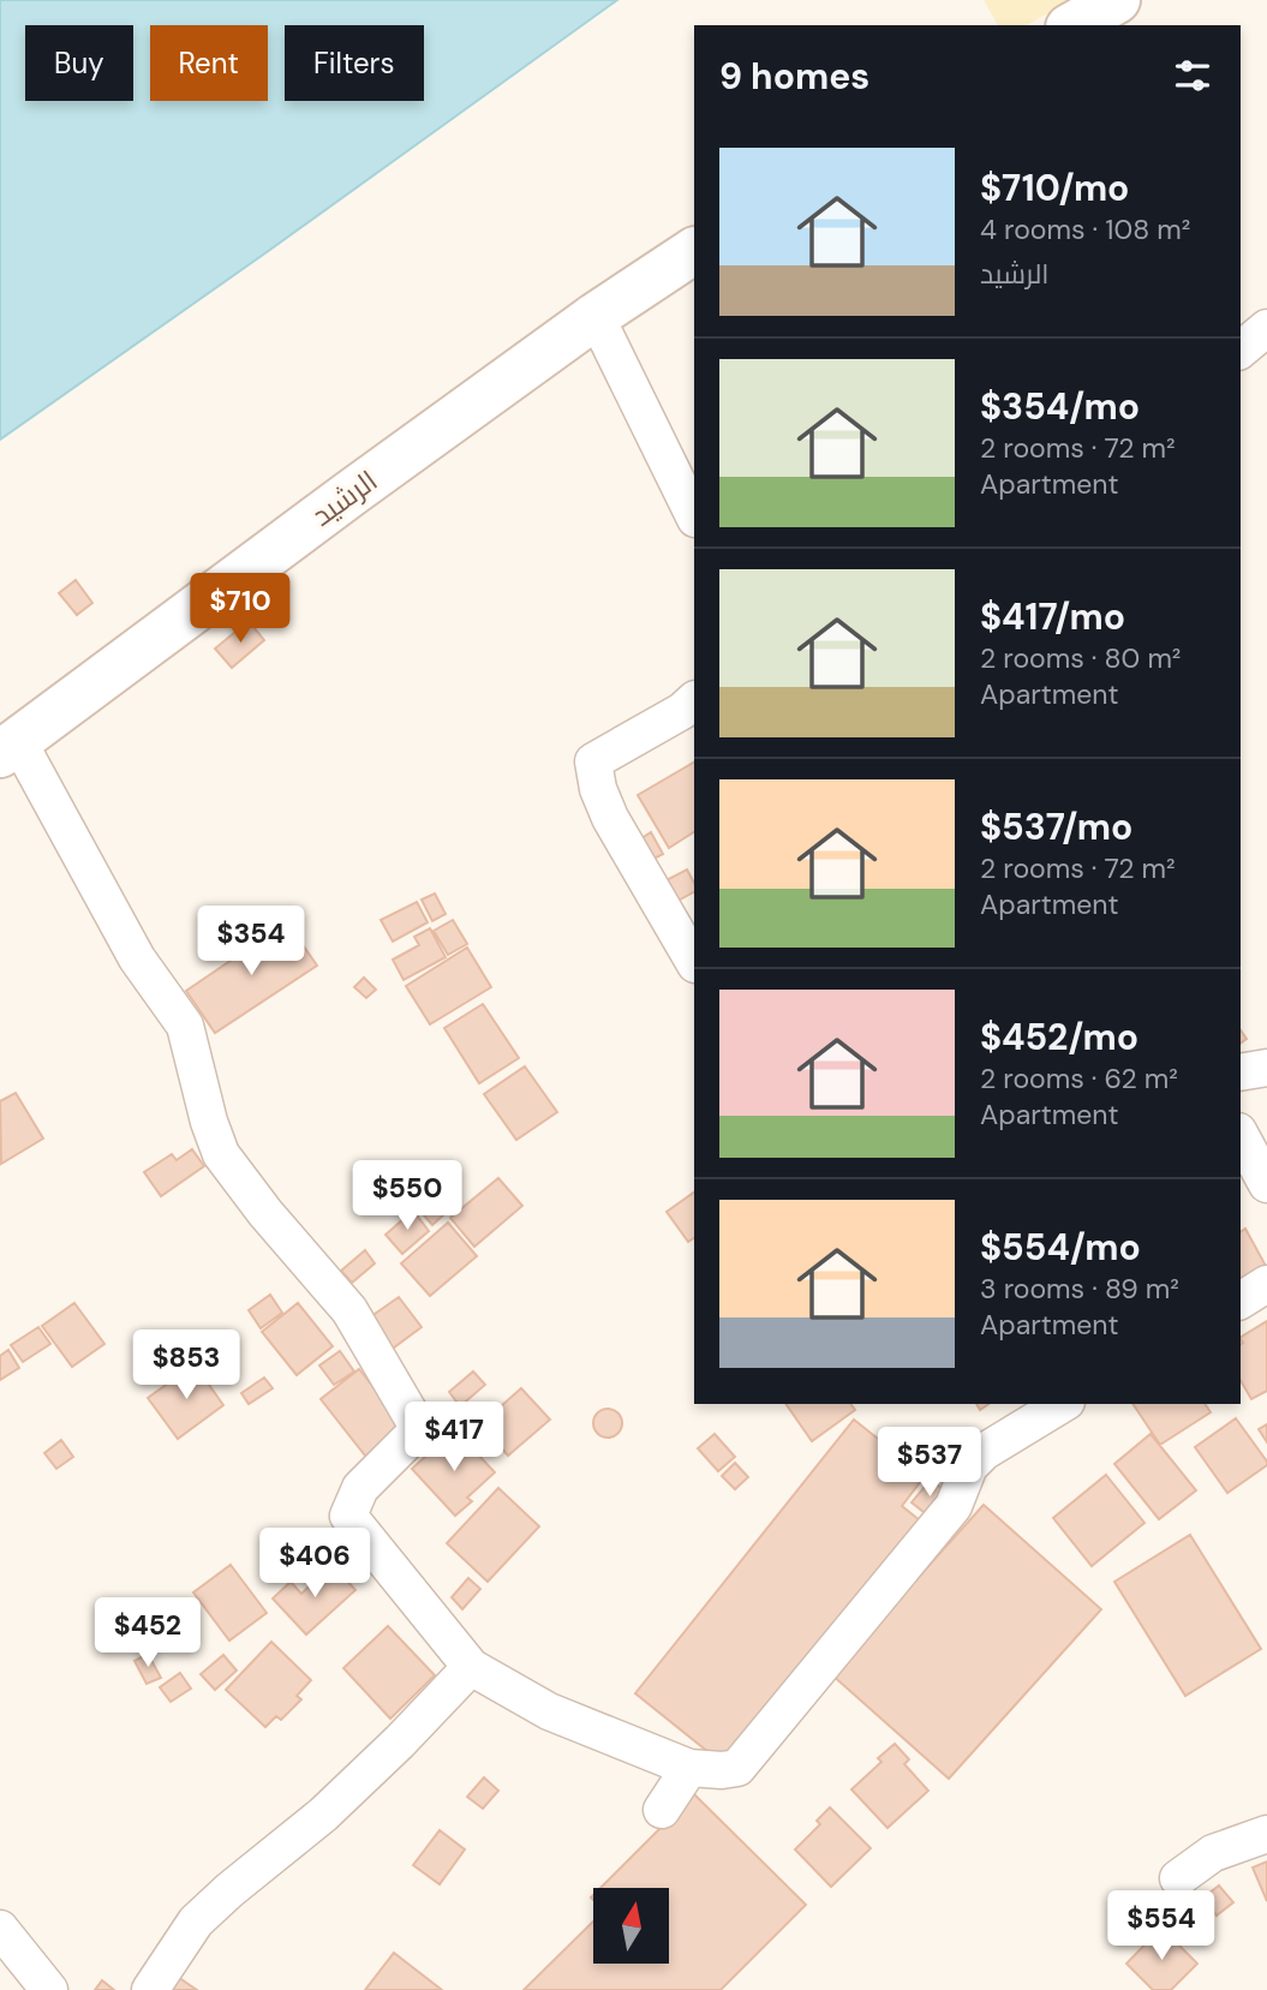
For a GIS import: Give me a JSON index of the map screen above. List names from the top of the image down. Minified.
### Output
{"streets":{"main road":["الرشيد"]},"north":"top","page":{"chip":["Buy","Rent","Filters"],"heading":"9 homes","list":[{"name":"$710/mo","note":"4 rooms · 108 m² · الرشيد"},{"name":"$354/mo","note":"2 rooms · 72 m² · Apartment"},{"name":"$417/mo","note":"2 rooms · 80 m² · Apartment"},{"name":"$537/mo","note":"2 rooms · 72 m² · Apartment"},{"name":"$452/mo","note":"2 rooms · 62 m² · Apartment"},{"name":"$554/mo","note":"3 rooms · 89 m² · Apartment"}],"price":["$710","$354","$550","$853","$417","$537","$406","$452","$554"]}}
